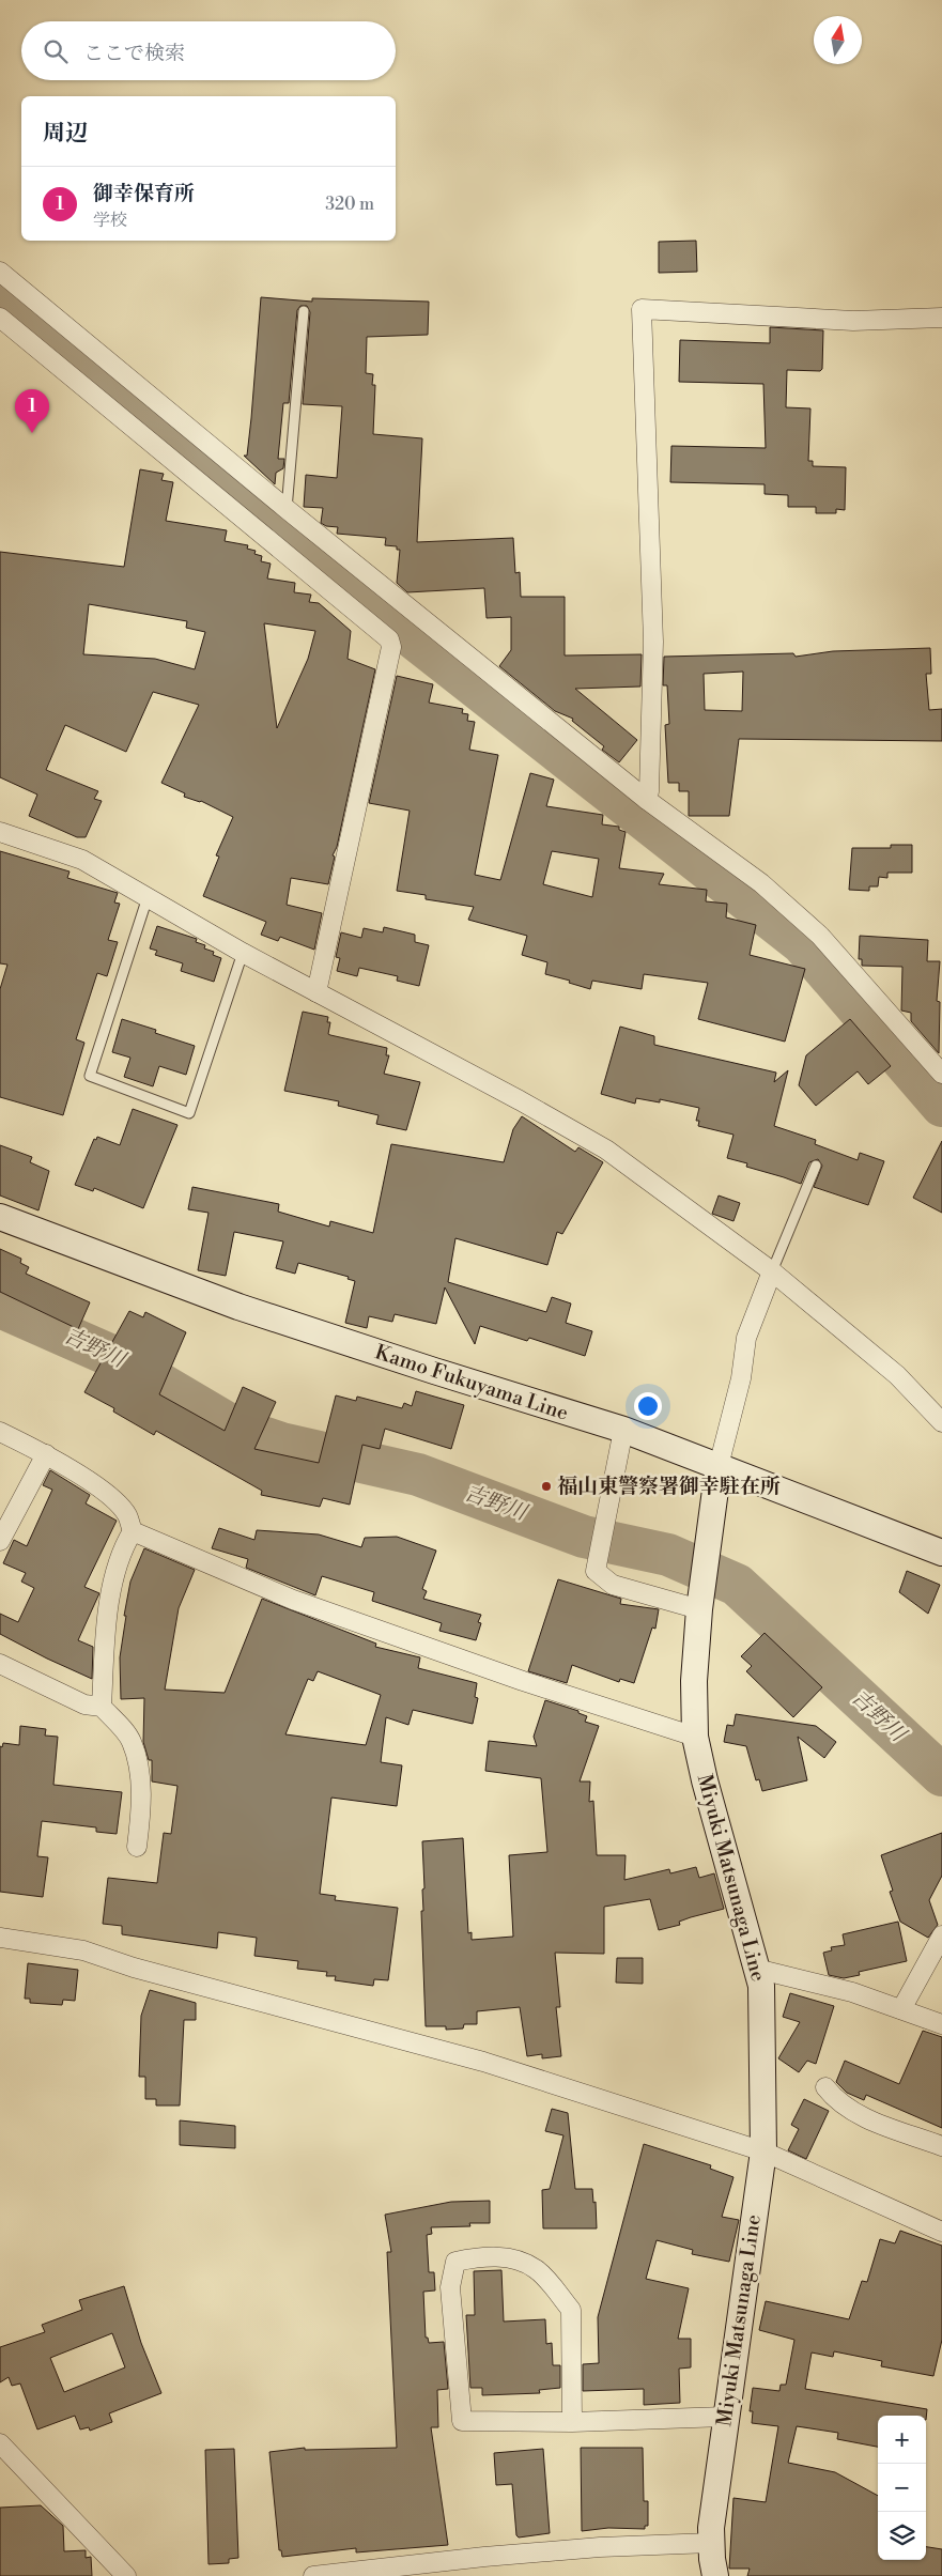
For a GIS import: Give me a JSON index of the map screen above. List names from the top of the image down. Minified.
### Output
{"streets":{"main road":["Kamo Fukuyama Line","Miyuki Matsunaga Line"]},"crossings":[["Kamo Fukuyama Line","Miyuki Matsunaga Line"]],"water":["吉野川"],"places":["福山東警察署御幸駐在所"],"north":"top","page":{"search":"ここで検索","heading":"周辺","list":[{"mark":"1","name":"御幸保育所","note":"学校","value":"320 m"}],"pins":"1","map_buttons":["+","−"]}}
